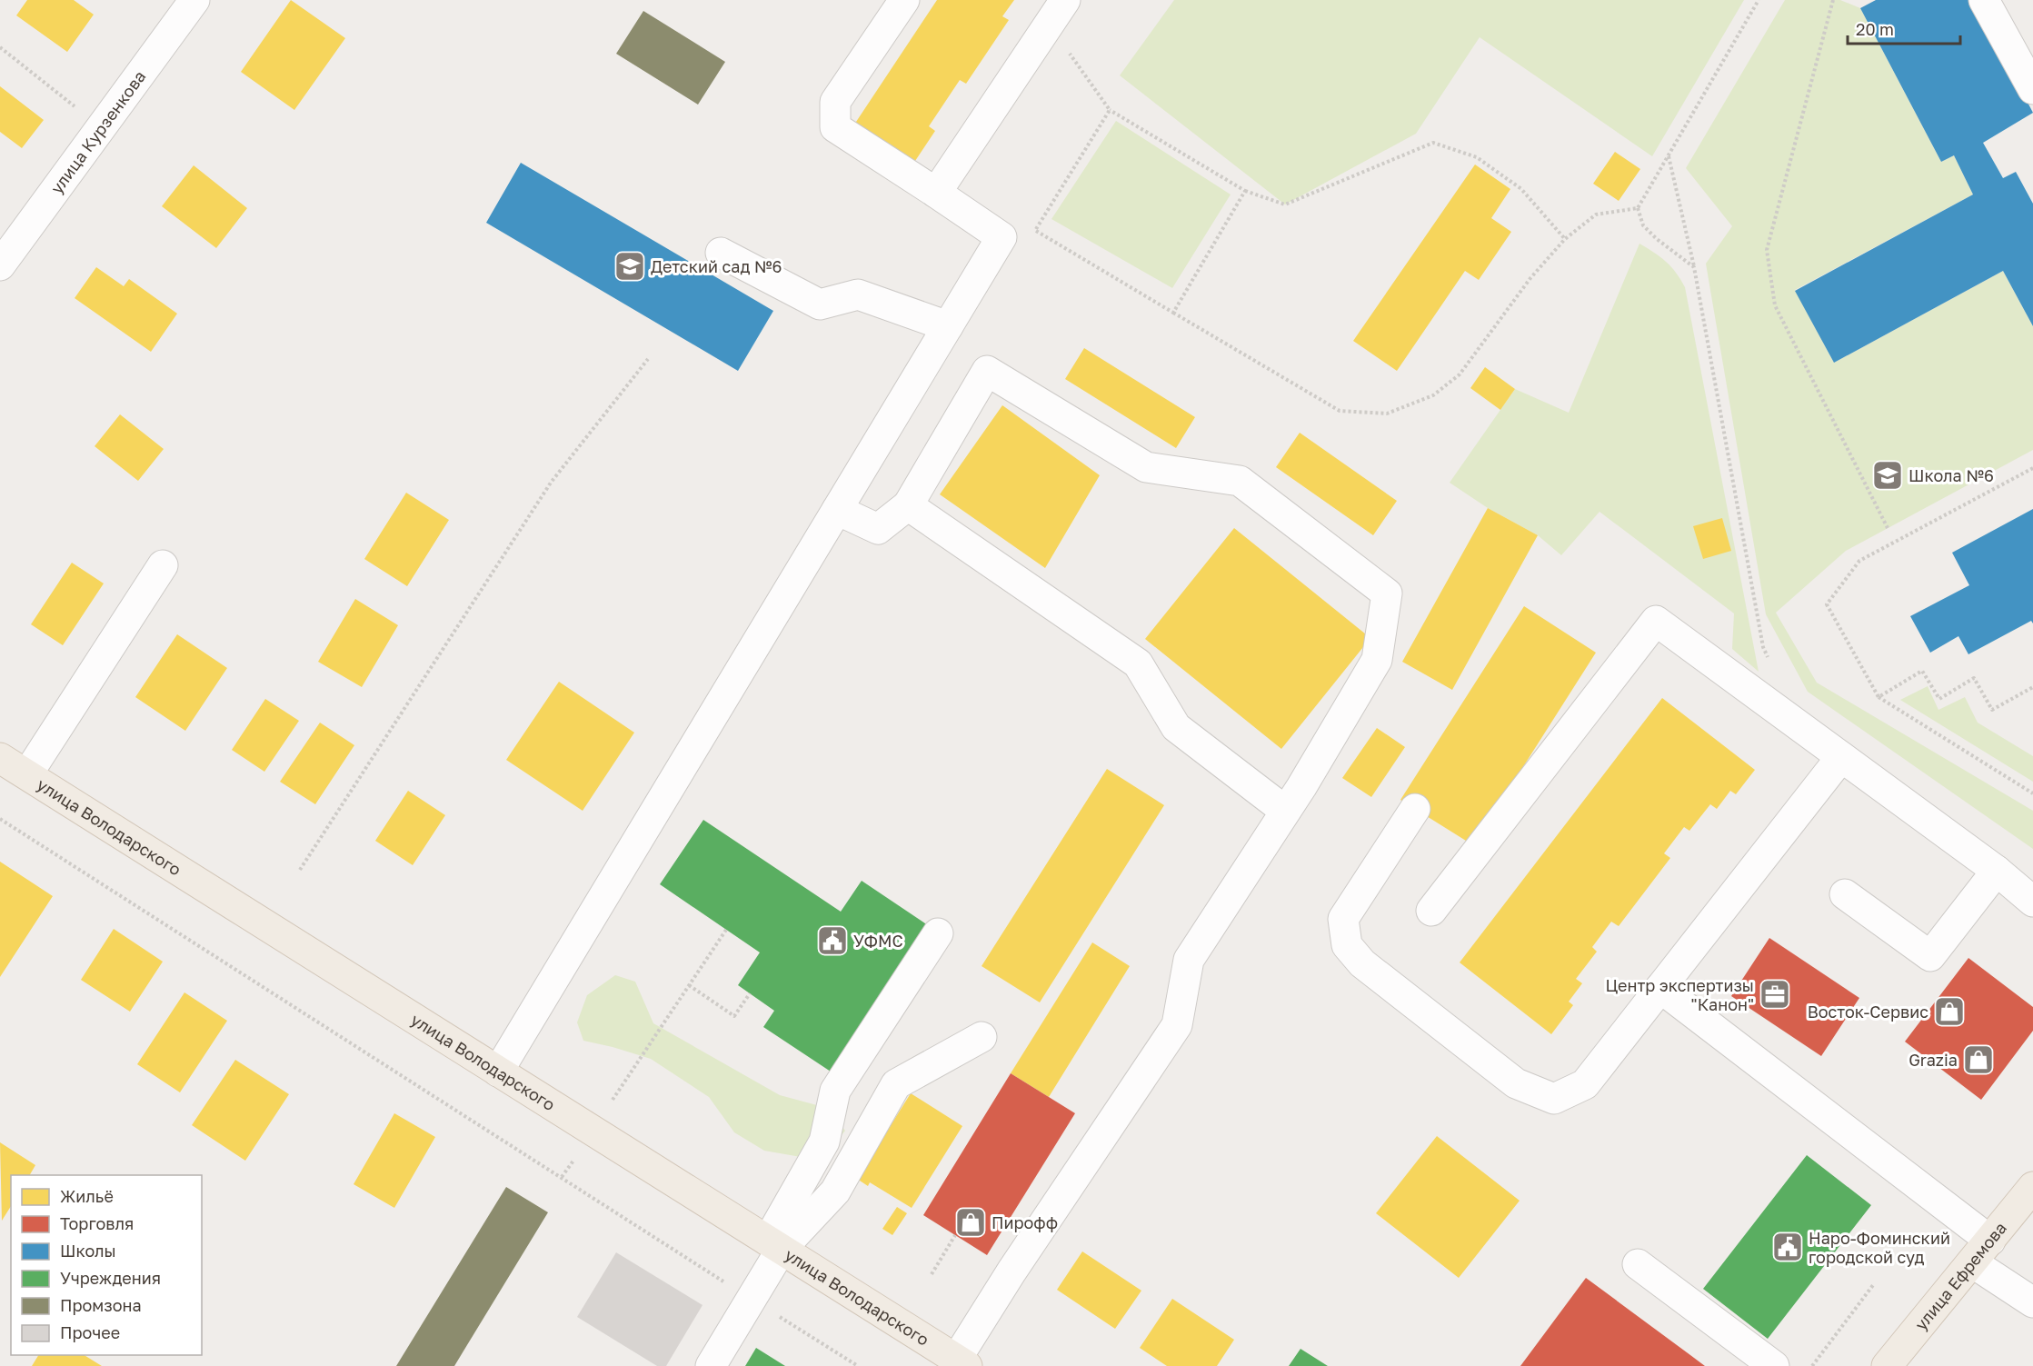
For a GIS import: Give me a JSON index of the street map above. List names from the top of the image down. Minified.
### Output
{"streets":{"main road":["улица Володарского","улица Ефремова"],"street":["улица Курзенкова"]},"places":{"school or university":["Детский сад №6","Школа №6"],"public building":["УФМС","Наро-Фоминский городской суд"],"office":["Центр экспертизы \"Канон\""],"shop":["Восток-Сервис","Grazia","Пирофф"]},"legend":["Жильё","Торговля","Школы","Учреждения","Промзона","Прочее"],"scale_bar":"20 m"}
